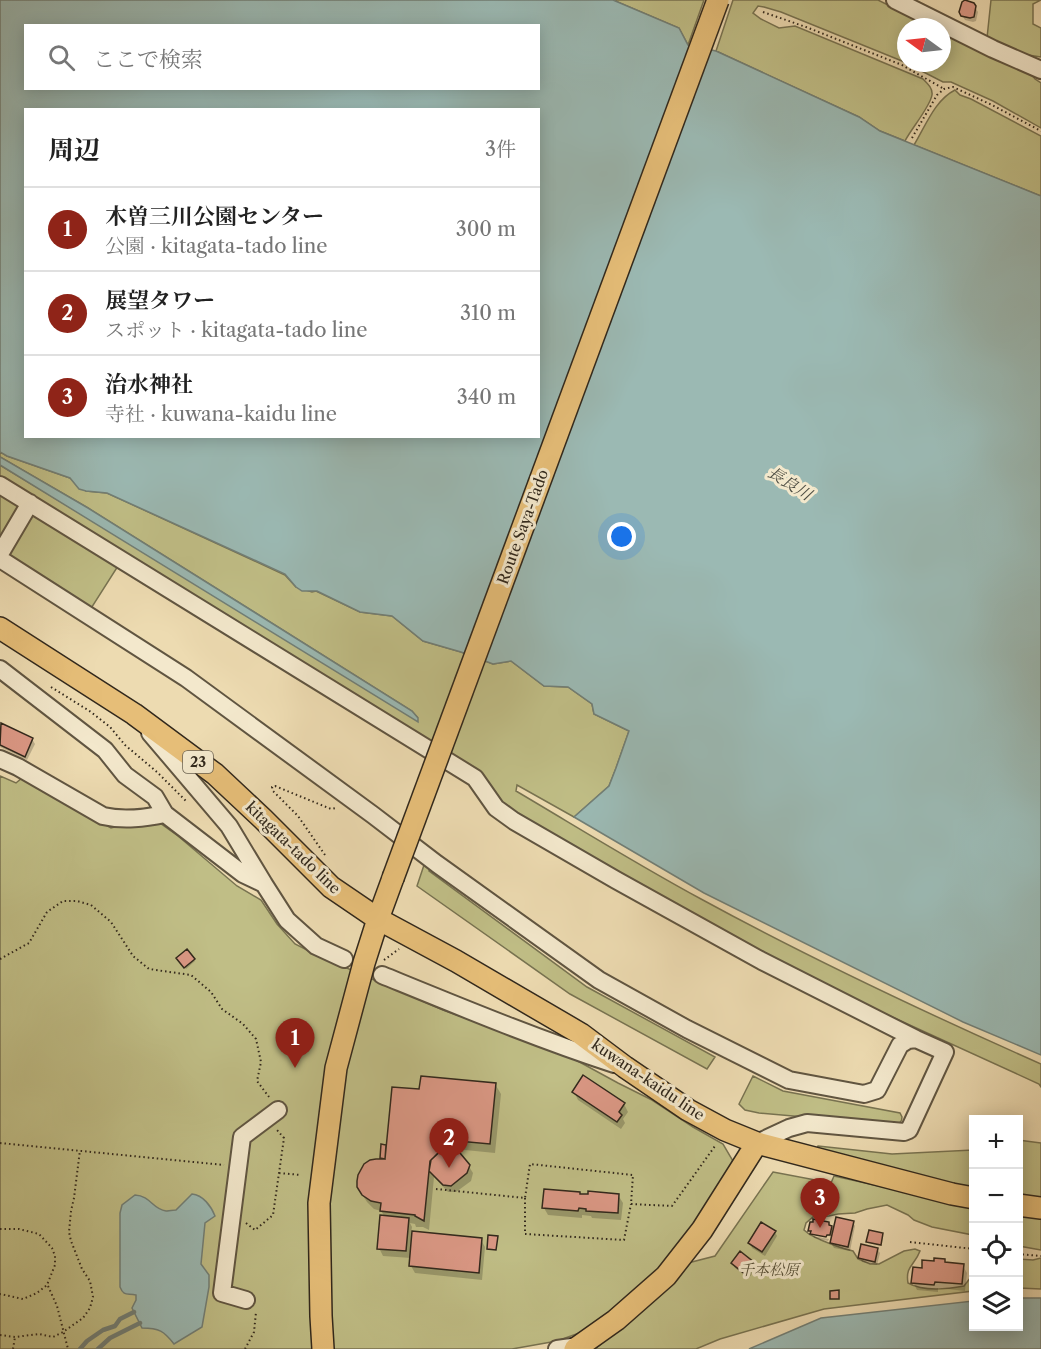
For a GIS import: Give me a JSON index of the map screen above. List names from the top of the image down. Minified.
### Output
{"streets":{"main road":["Route Saya-Tado","23","kitagata-tado line","kuwana-kaidu line"]},"crossings":[["Route Saya-Tado","kitagata-tado line"],["Route Saya-Tado","kuwana-kaidu line"],["kitagata-tado line","kuwana-kaidu line"]],"water":["長良川"],"parks":["千本松原"],"north":"left","page":{"search":"ここで検索","heading":["周辺","3件"],"list":[{"mark":"1","name":"木曽三川公園センター","note":"公園 · kitagata-tado line","value":"300 m"},{"mark":"2","name":"展望タワー","note":"スポット · kitagata-tado line","value":"310 m"},{"mark":"3","name":"治水神社","note":"寺社 · kuwana-kaidu line","value":"340 m"}],"pins":["1","2","3"],"map_buttons":["+","−"]}}
